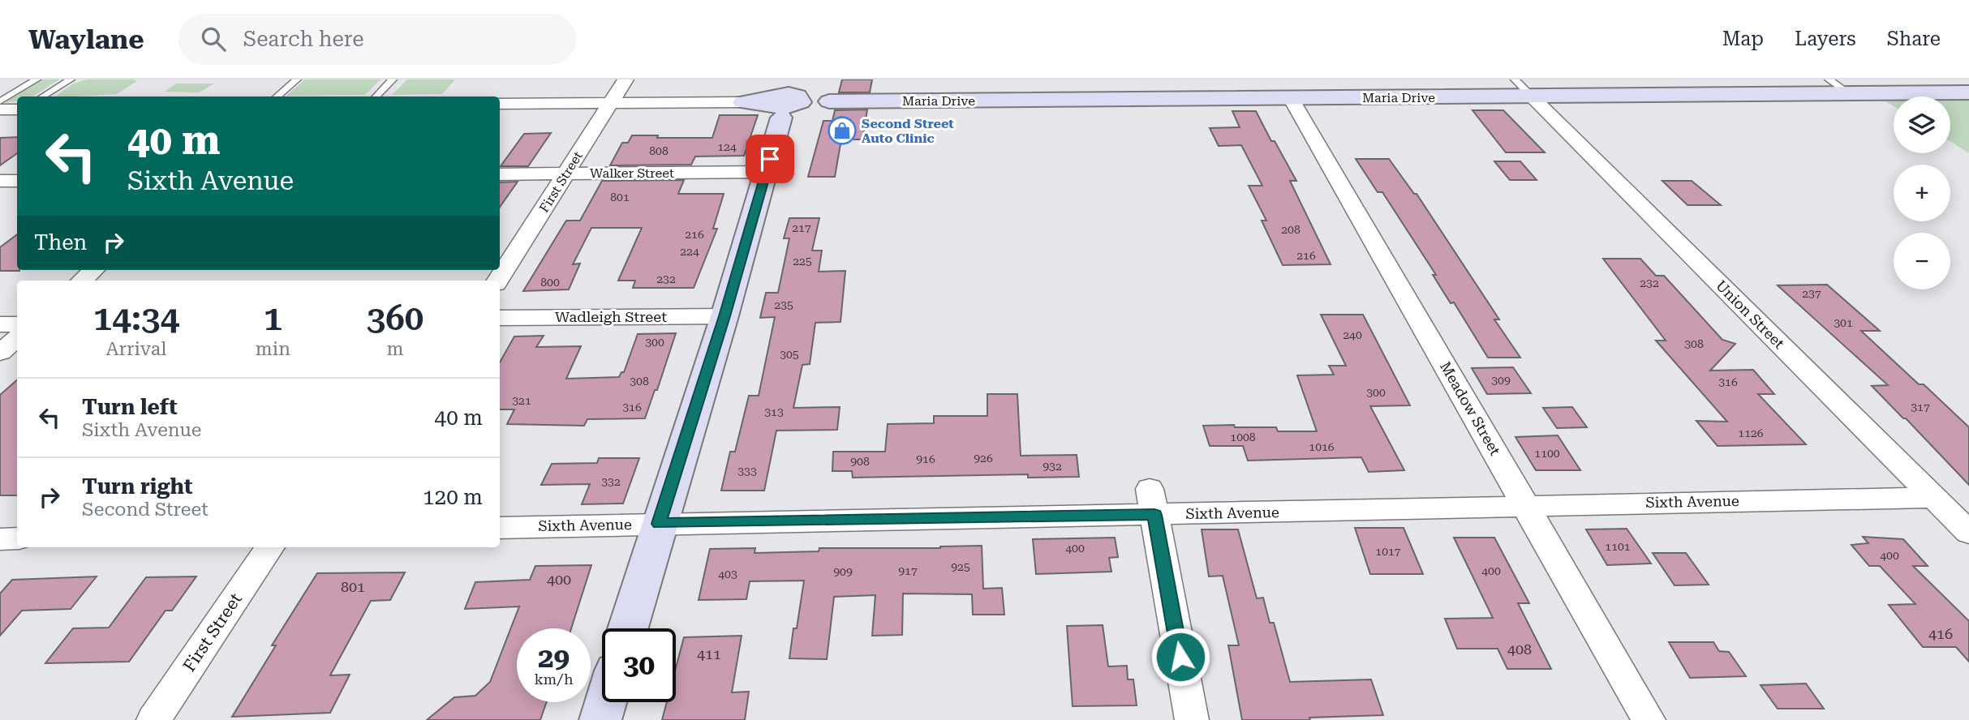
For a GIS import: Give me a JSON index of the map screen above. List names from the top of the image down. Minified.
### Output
{"streets":{"street":["Maria Drive","Walker Street","First Street","Union Street","Wadleigh Street","Meadow Street","Sixth Avenue"]},"crossings":[["Maria Drive","Union Street"],["Maria Drive","Meadow Street"],["Walker Street","First Street"],["Union Street","Sixth Avenue"],["Meadow Street","Sixth Avenue"]],"places":{"shop":["Second Street Auto Clinic"]},"house_numbers":["124","808","801","217","208","216","224","216","225","232","800","232","237","235","301","240","300","308","305","309","308","316","300","321","316","317","313","1126","1008","1016","1100","926","916","908","932","333","332","1101","400","1017","400","925","917","400","909","403","400","801","416","408","411"],"page":{"header":"Waylane","search":"Search here","nav":["Map","Layers","Share"],"map_buttons":["+","−"],"turn":["40 m","Sixth Avenue"],"then":"Then","eta":["14:34","Arrival","1","min","360","m"],"list":[{"name":"Turn left","note":"Sixth Avenue","value":"40 m"},{"name":"Turn right","note":"Second Street","value":"120 m"}],"speed":"29 km/h","limit":"30"}}
